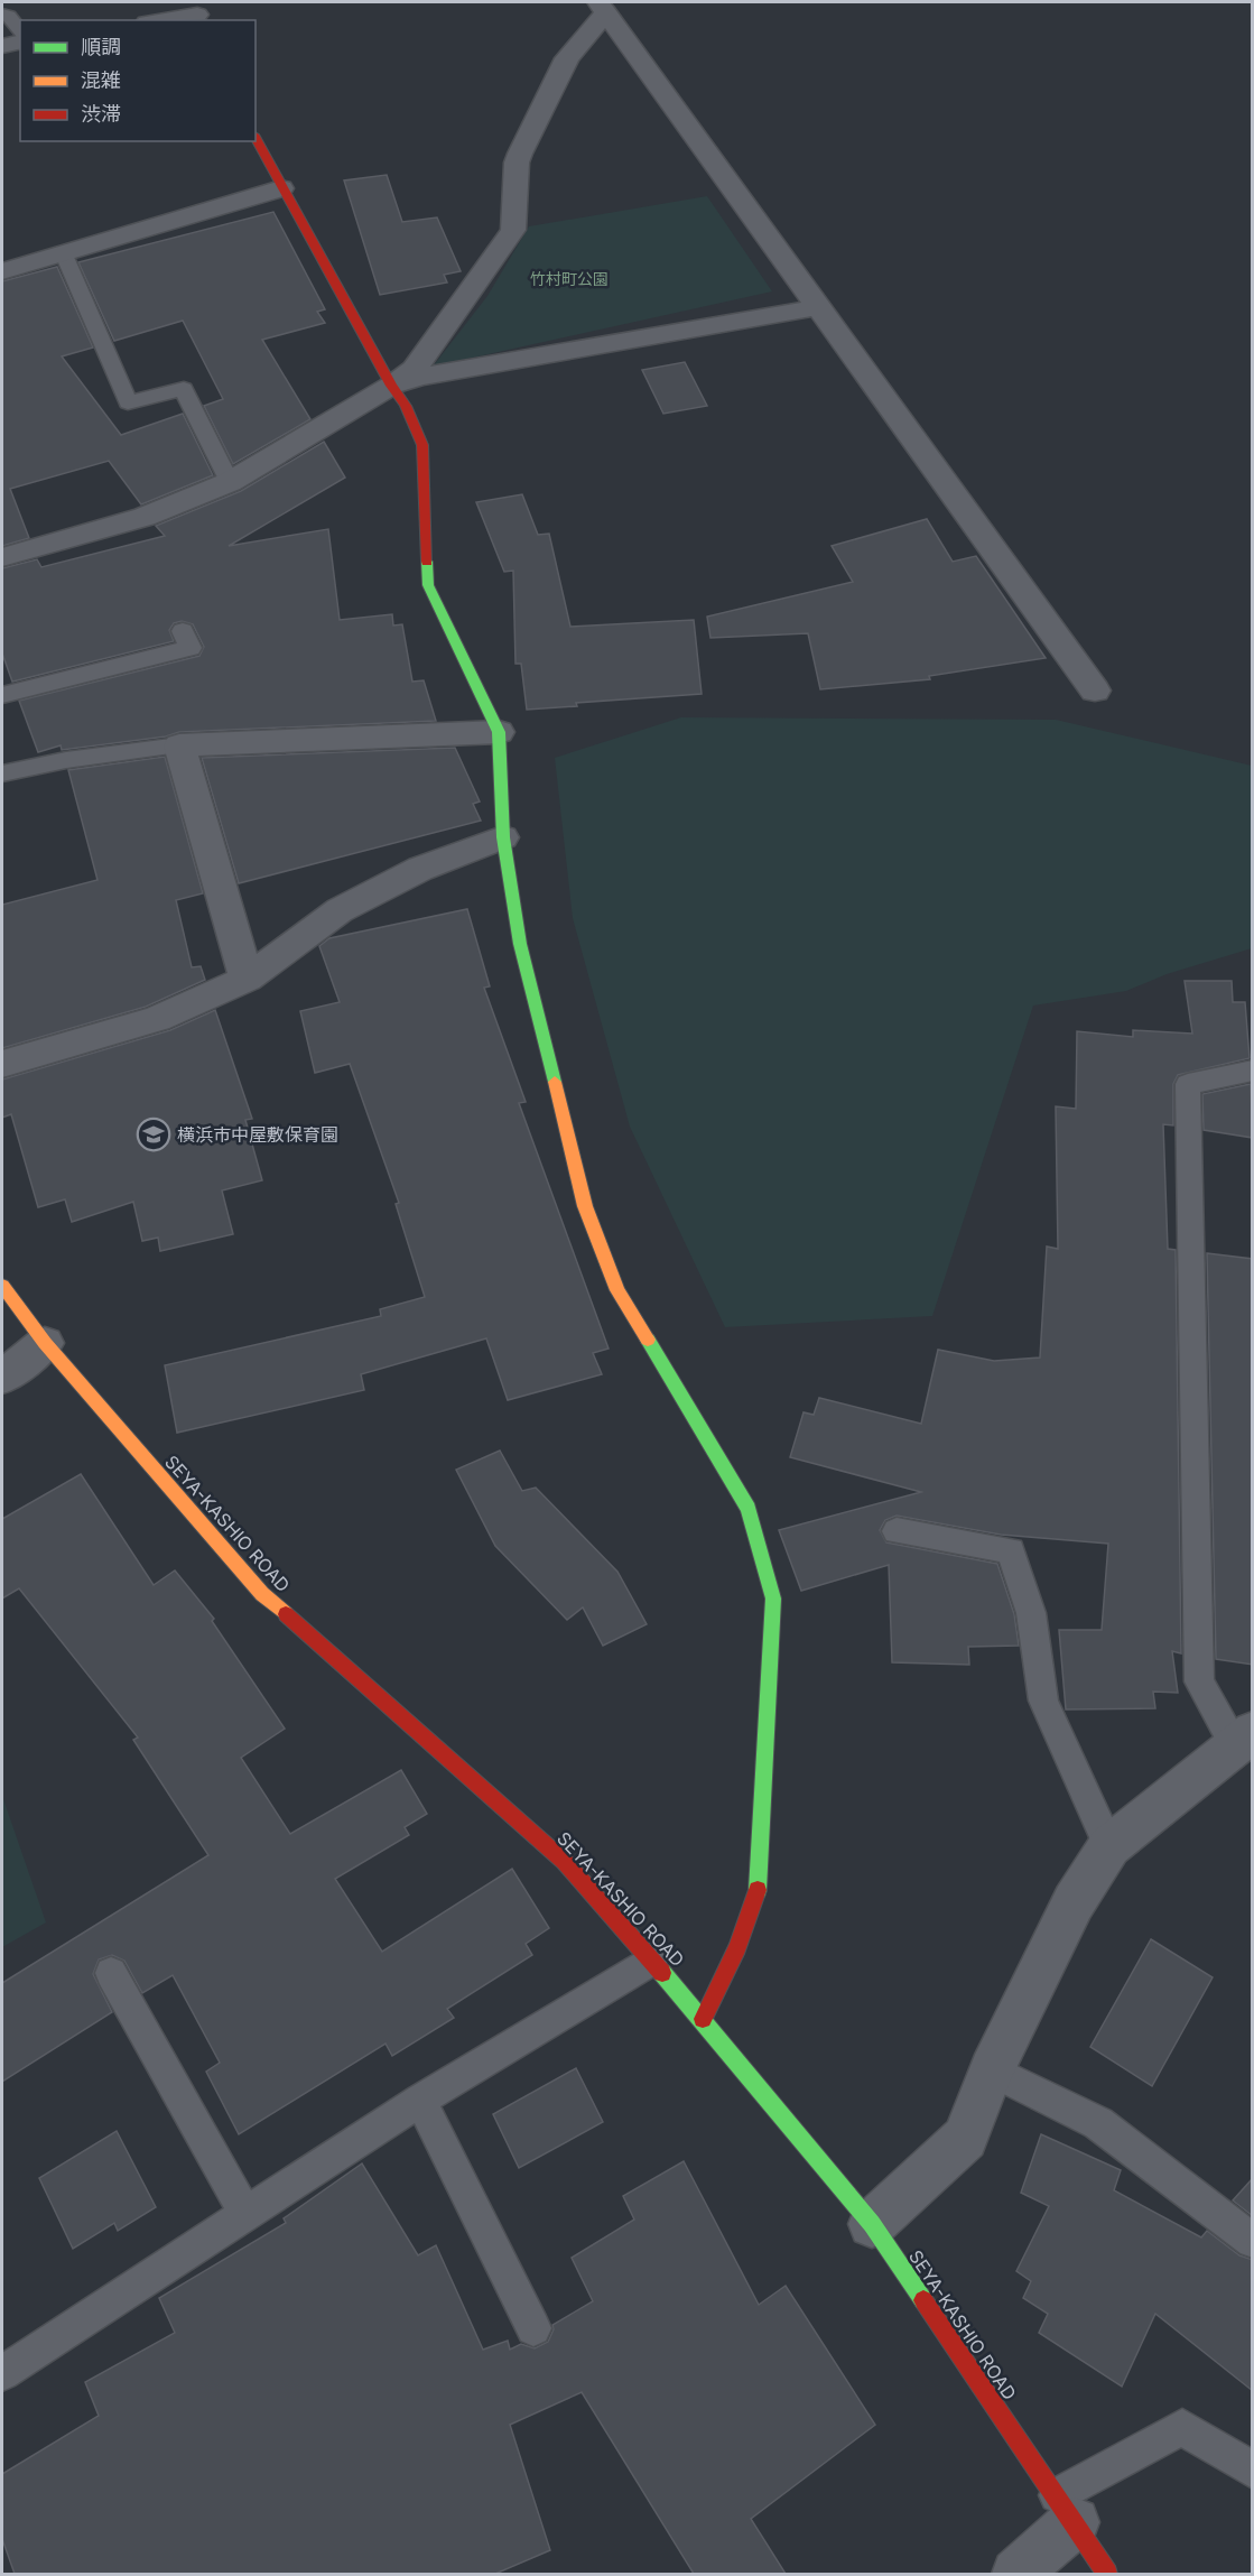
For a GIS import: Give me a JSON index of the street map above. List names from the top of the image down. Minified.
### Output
{"streets":{"street":["SEYA-KASHIO ROAD"]},"parks":["竹村町公園"],"places":{"school or university":["横浜市中屋敷保育園"]},"legend":["順調","混雑","渋滞"]}
